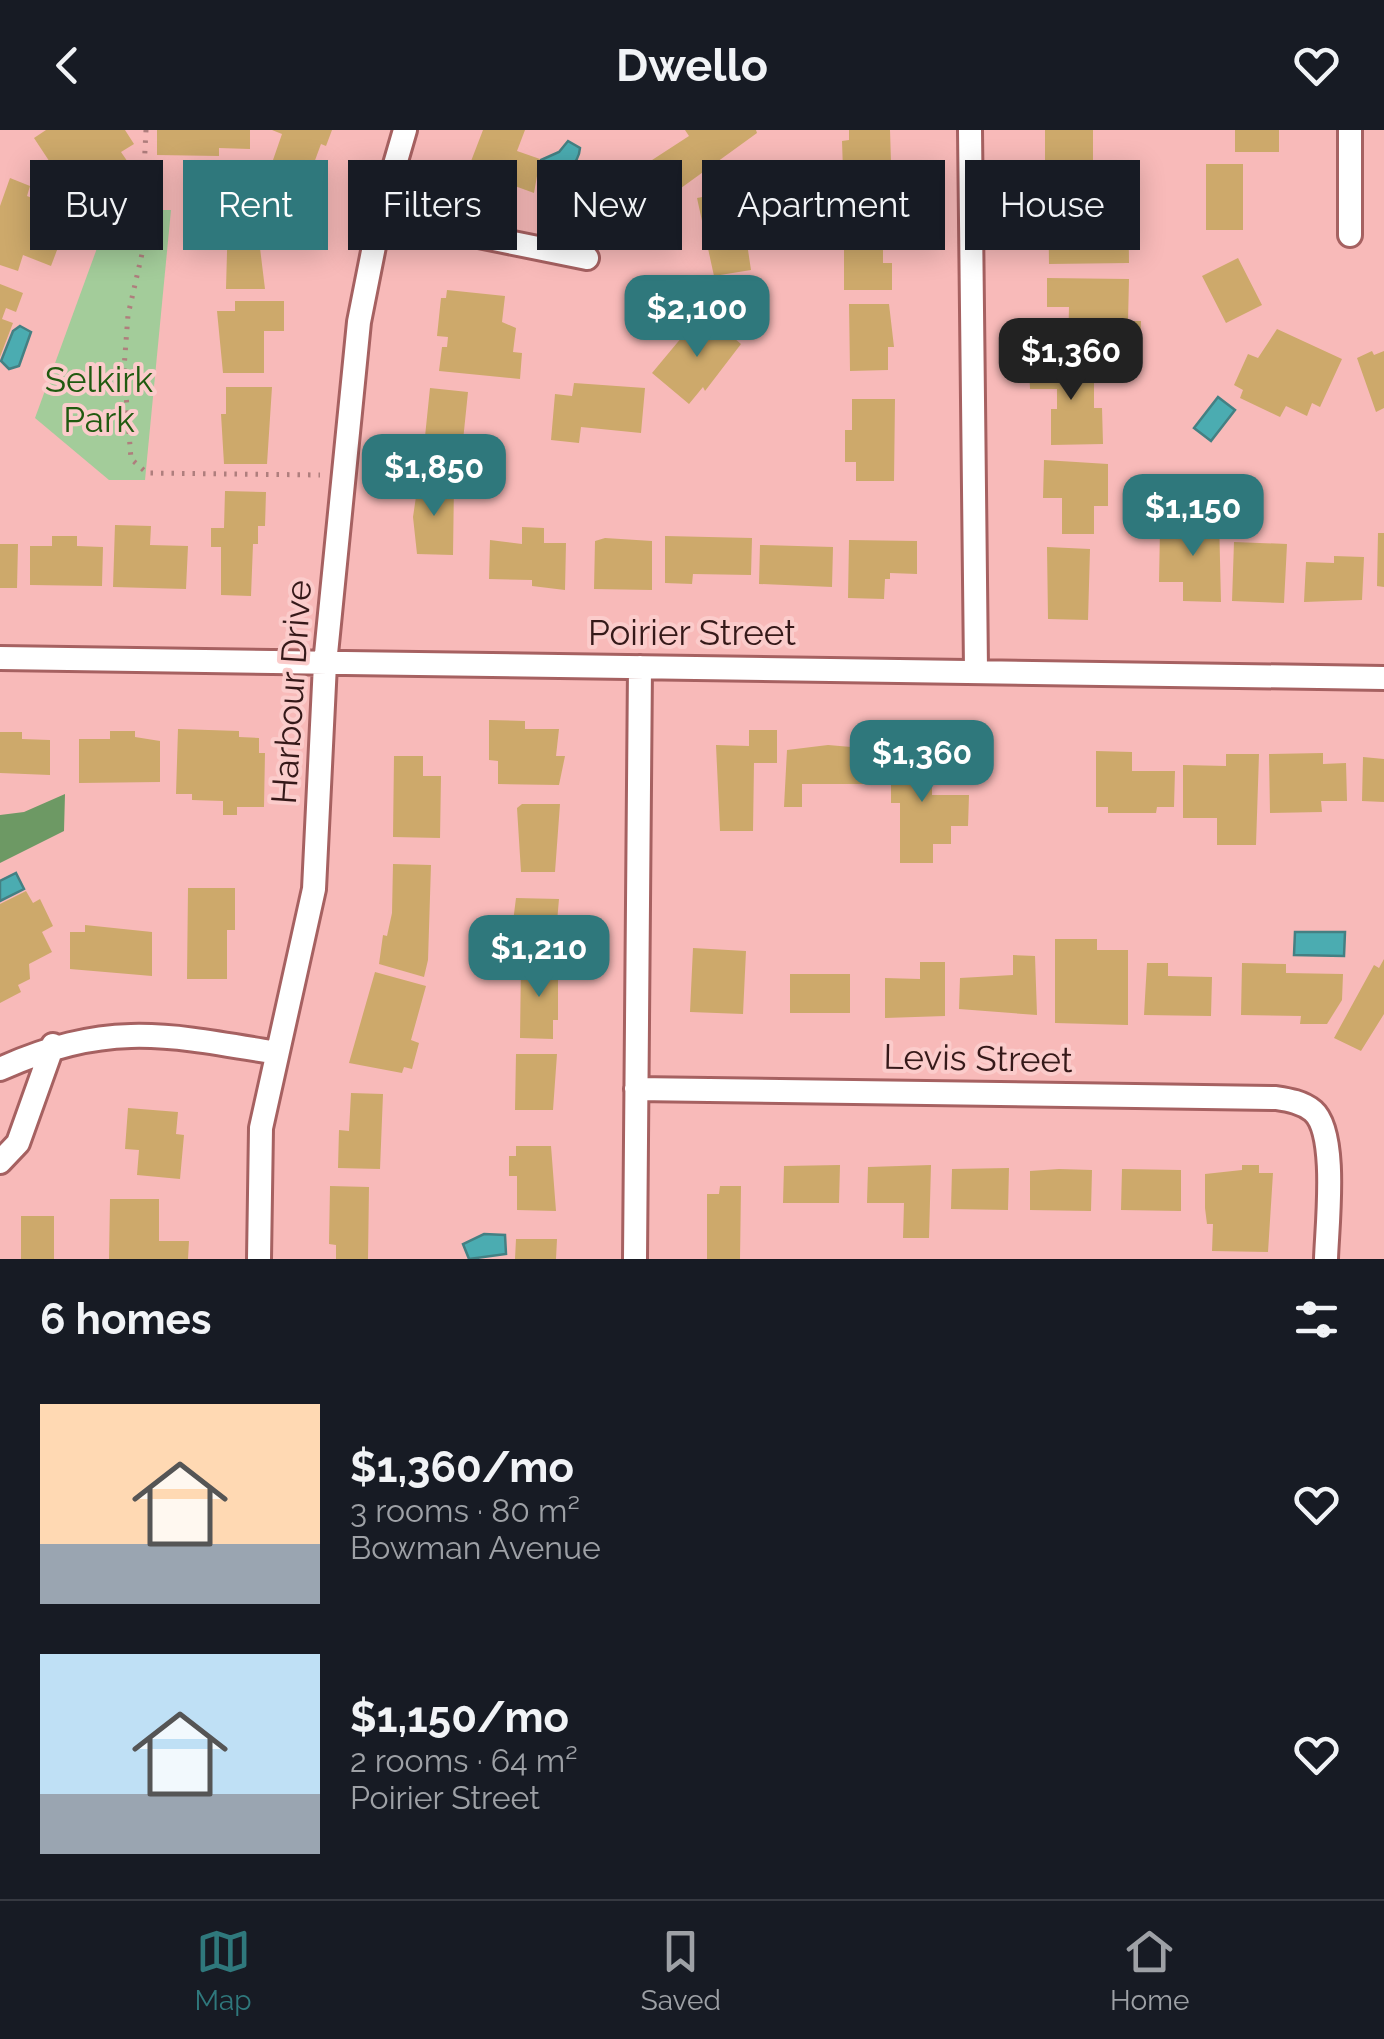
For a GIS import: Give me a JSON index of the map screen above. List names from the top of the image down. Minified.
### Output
{"streets":{"street":["Poirier Street","Harbour Drive","Levis Street"]},"crossings":[["Poirier Street","Harbour Drive"]],"parks":["Selkirk Park"],"page":{"header":"Dwello","chip":["Buy","Rent","Filters","New","Apartment","House"],"price":["$2,100","$1,360","$1,850","$1,150","$1,360","$1,210"],"heading":"6 homes","list":[{"name":"$1,360/mo","note":"3 rooms · 80 m² · Bowman Avenue"},{"name":"$1,150/mo","note":"2 rooms · 64 m² · Poirier Street"}],"tabs":["Map","Saved","Home"]}}
